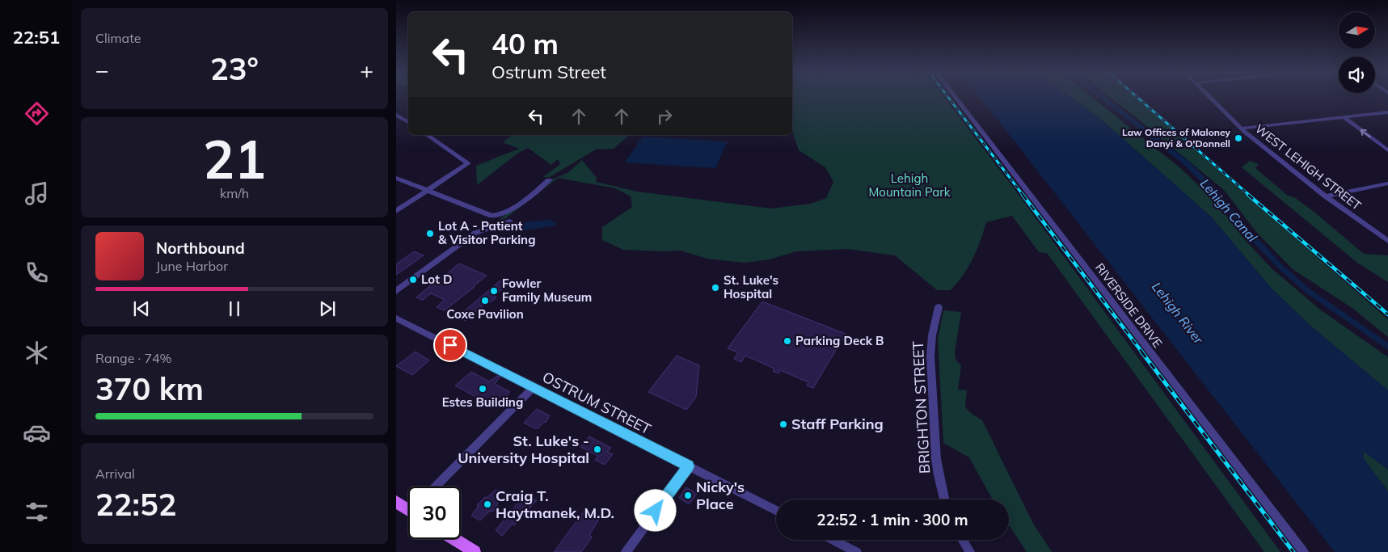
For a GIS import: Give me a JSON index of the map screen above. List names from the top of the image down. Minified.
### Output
{"streets":{"street":["WEST LEHIGH STREET","RIVERSIDE DRIVE","OSTRUM STREET","BRIGHTON STREET"]},"water":["Lehigh Canal","Lehigh River"],"parks":["Lehigh Mountain Park"],"places":["Law Offices of Maloney Danyi & O'Donnell","Lot A - Patient & Visitor Parking","Lot D","St. Luke's Hospital","Fowler Family Museum","Coxe Pavilion","Parking Deck B","Estes Building","Staff Parking","St. Luke's - University Hospital","Nicky's Place","Craig T. Haytmanek, M.D."],"north":"right","page":{"tabs":"22:51","tile":["Climate",["21","km/h"],["Range · 74%","370 km"],["Arrival","22:52"]],"turn":["40 m","Ostrum Street"],"heat":["−","23°","+"],"song":["Northbound","June Harbor"],"limit":"30","trip":"22:52 · 1 min · 300 m"}}
